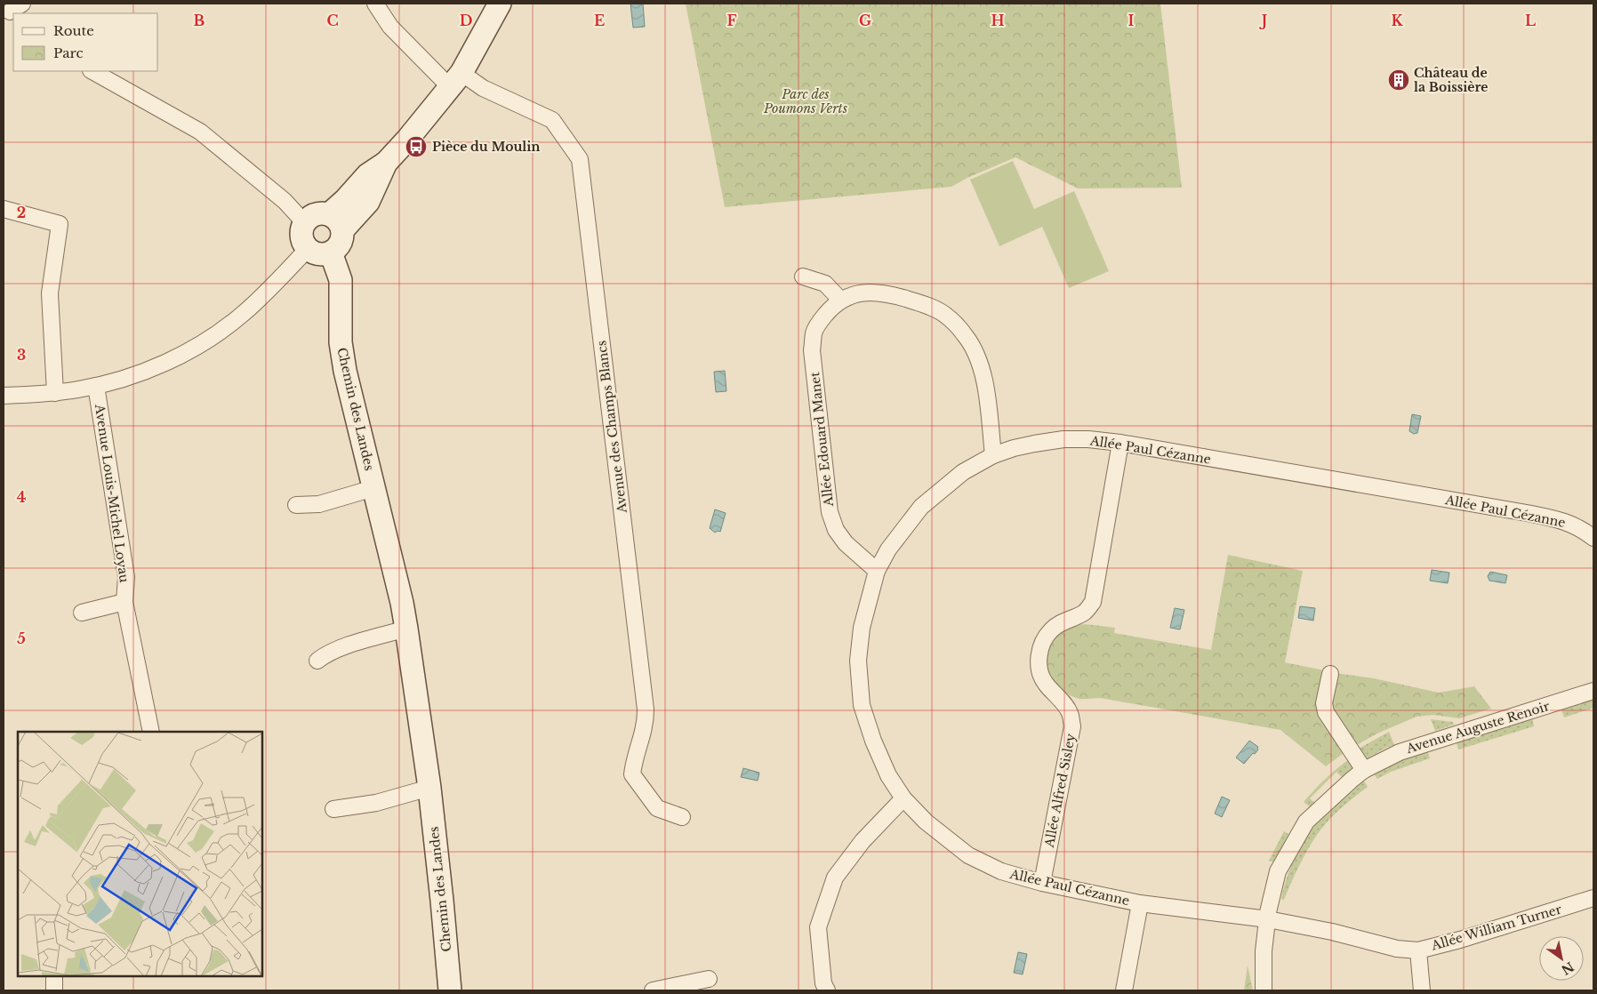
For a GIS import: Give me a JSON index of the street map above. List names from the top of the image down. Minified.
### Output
{"streets":{"street":["Chemin des Landes","Avenue des Champs Blancs","Allée Edouard Manet","Allée Paul Cézanne","Avenue Louis-Michel Loyau","Avenue Auguste Renoir","Allée Alfred Sisley","Allée William Turner"]},"crossings":[["Allée Edouard Manet","Allée Paul Cézanne"],["Allée Paul Cézanne","Avenue Auguste Renoir"],["Allée Paul Cézanne","Allée Alfred Sisley"],["Allée Paul Cézanne","Allée William Turner"],["Avenue Auguste Renoir","Allée William Turner"]],"parks":["Parc des Poumons Verts"],"places":{"building":["Château de la Boissière"],"bus stop":["Pièce du Moulin"]},"legend":["Route","Parc"],"north":"bottom right","grid":{"columns":["B","C","D","E","F","G","H","I","J","K","L"],"rows":["2","3","4","5"]}}
